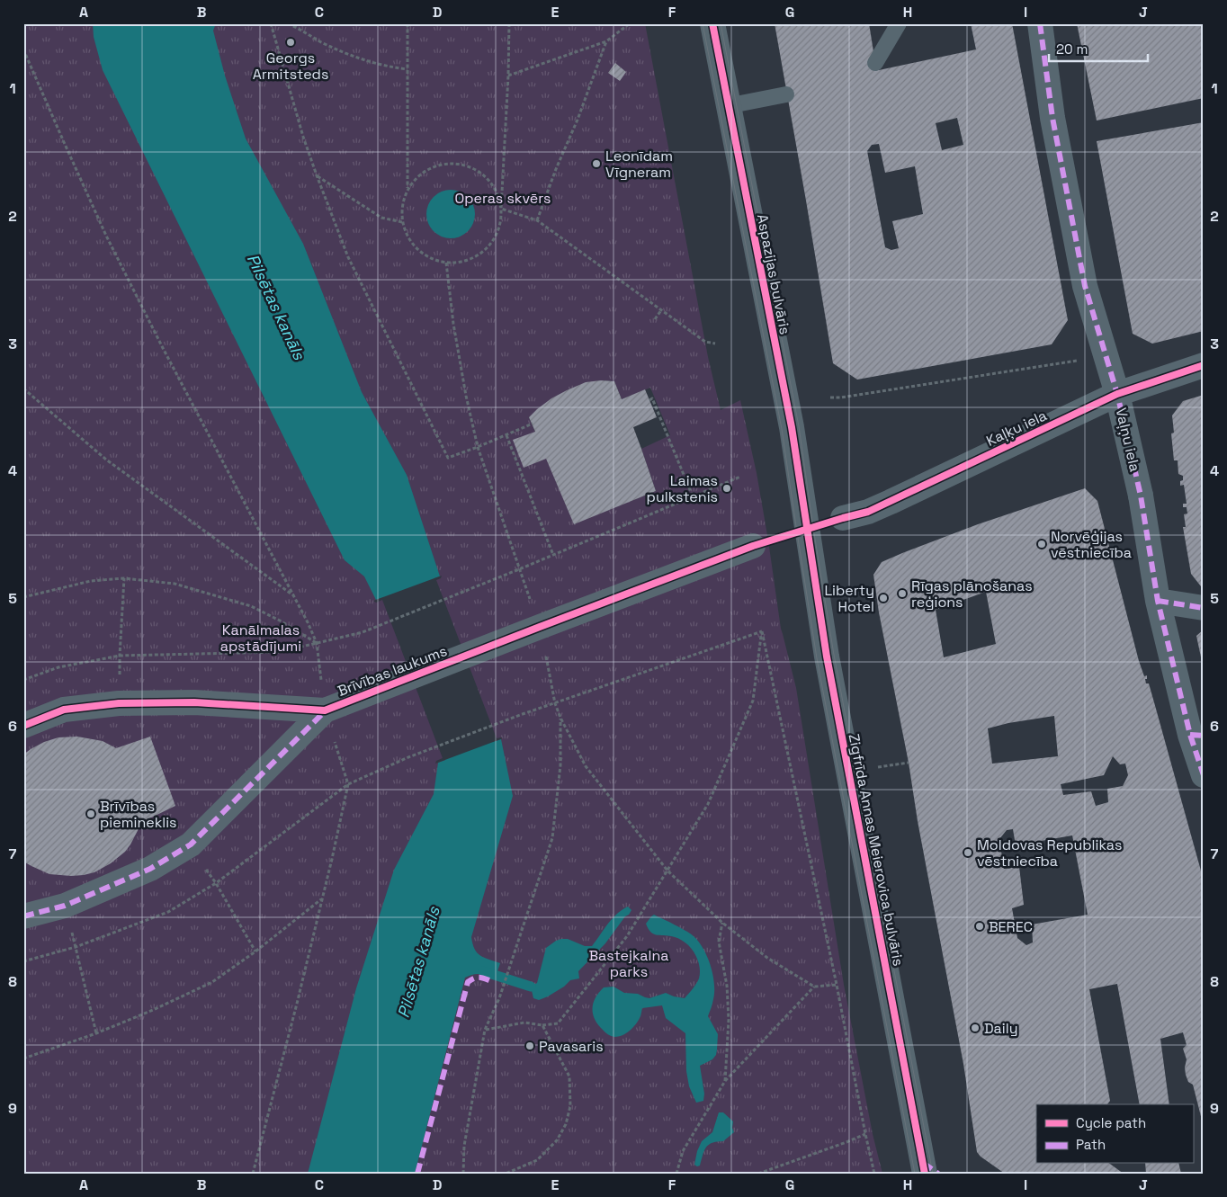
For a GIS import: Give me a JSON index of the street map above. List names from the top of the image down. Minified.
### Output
{"streets":{"street":["Aspazijas bulvāris","Kaļķu iela","Vaļņu iela","Brīvības laukums","Zigfrīda Annas Meierovica bulvāris"]},"crossings":[["Aspazijas bulvāris","Zigfrīda Annas Meierovica bulvāris"],["Kaļķu iela","Vaļņu iela"]],"water":["Pilsētas kanāls"],"parks":["Operas skvērs","Kanālmalas apstādījumi","Bastejkalna parks"],"places":["Georgs Armitsteds","Leonīdam Vīgneram","Laimas pulkstenis","Norvēģijas vēstniecība","Rīgas plānošanas reģions","Liberty Hotel","Brīvības piemineklis","Moldovas Republikas vēstniecība","BEREC","Daily","Pavasaris"],"legend":["Cycle path","Path"],"scale_bar":"20 m","grid":{"columns":["A","B","C","D","E","F","G","H","I","J"],"rows":["1","2","3","4","5","6","7","8","9"]}}
